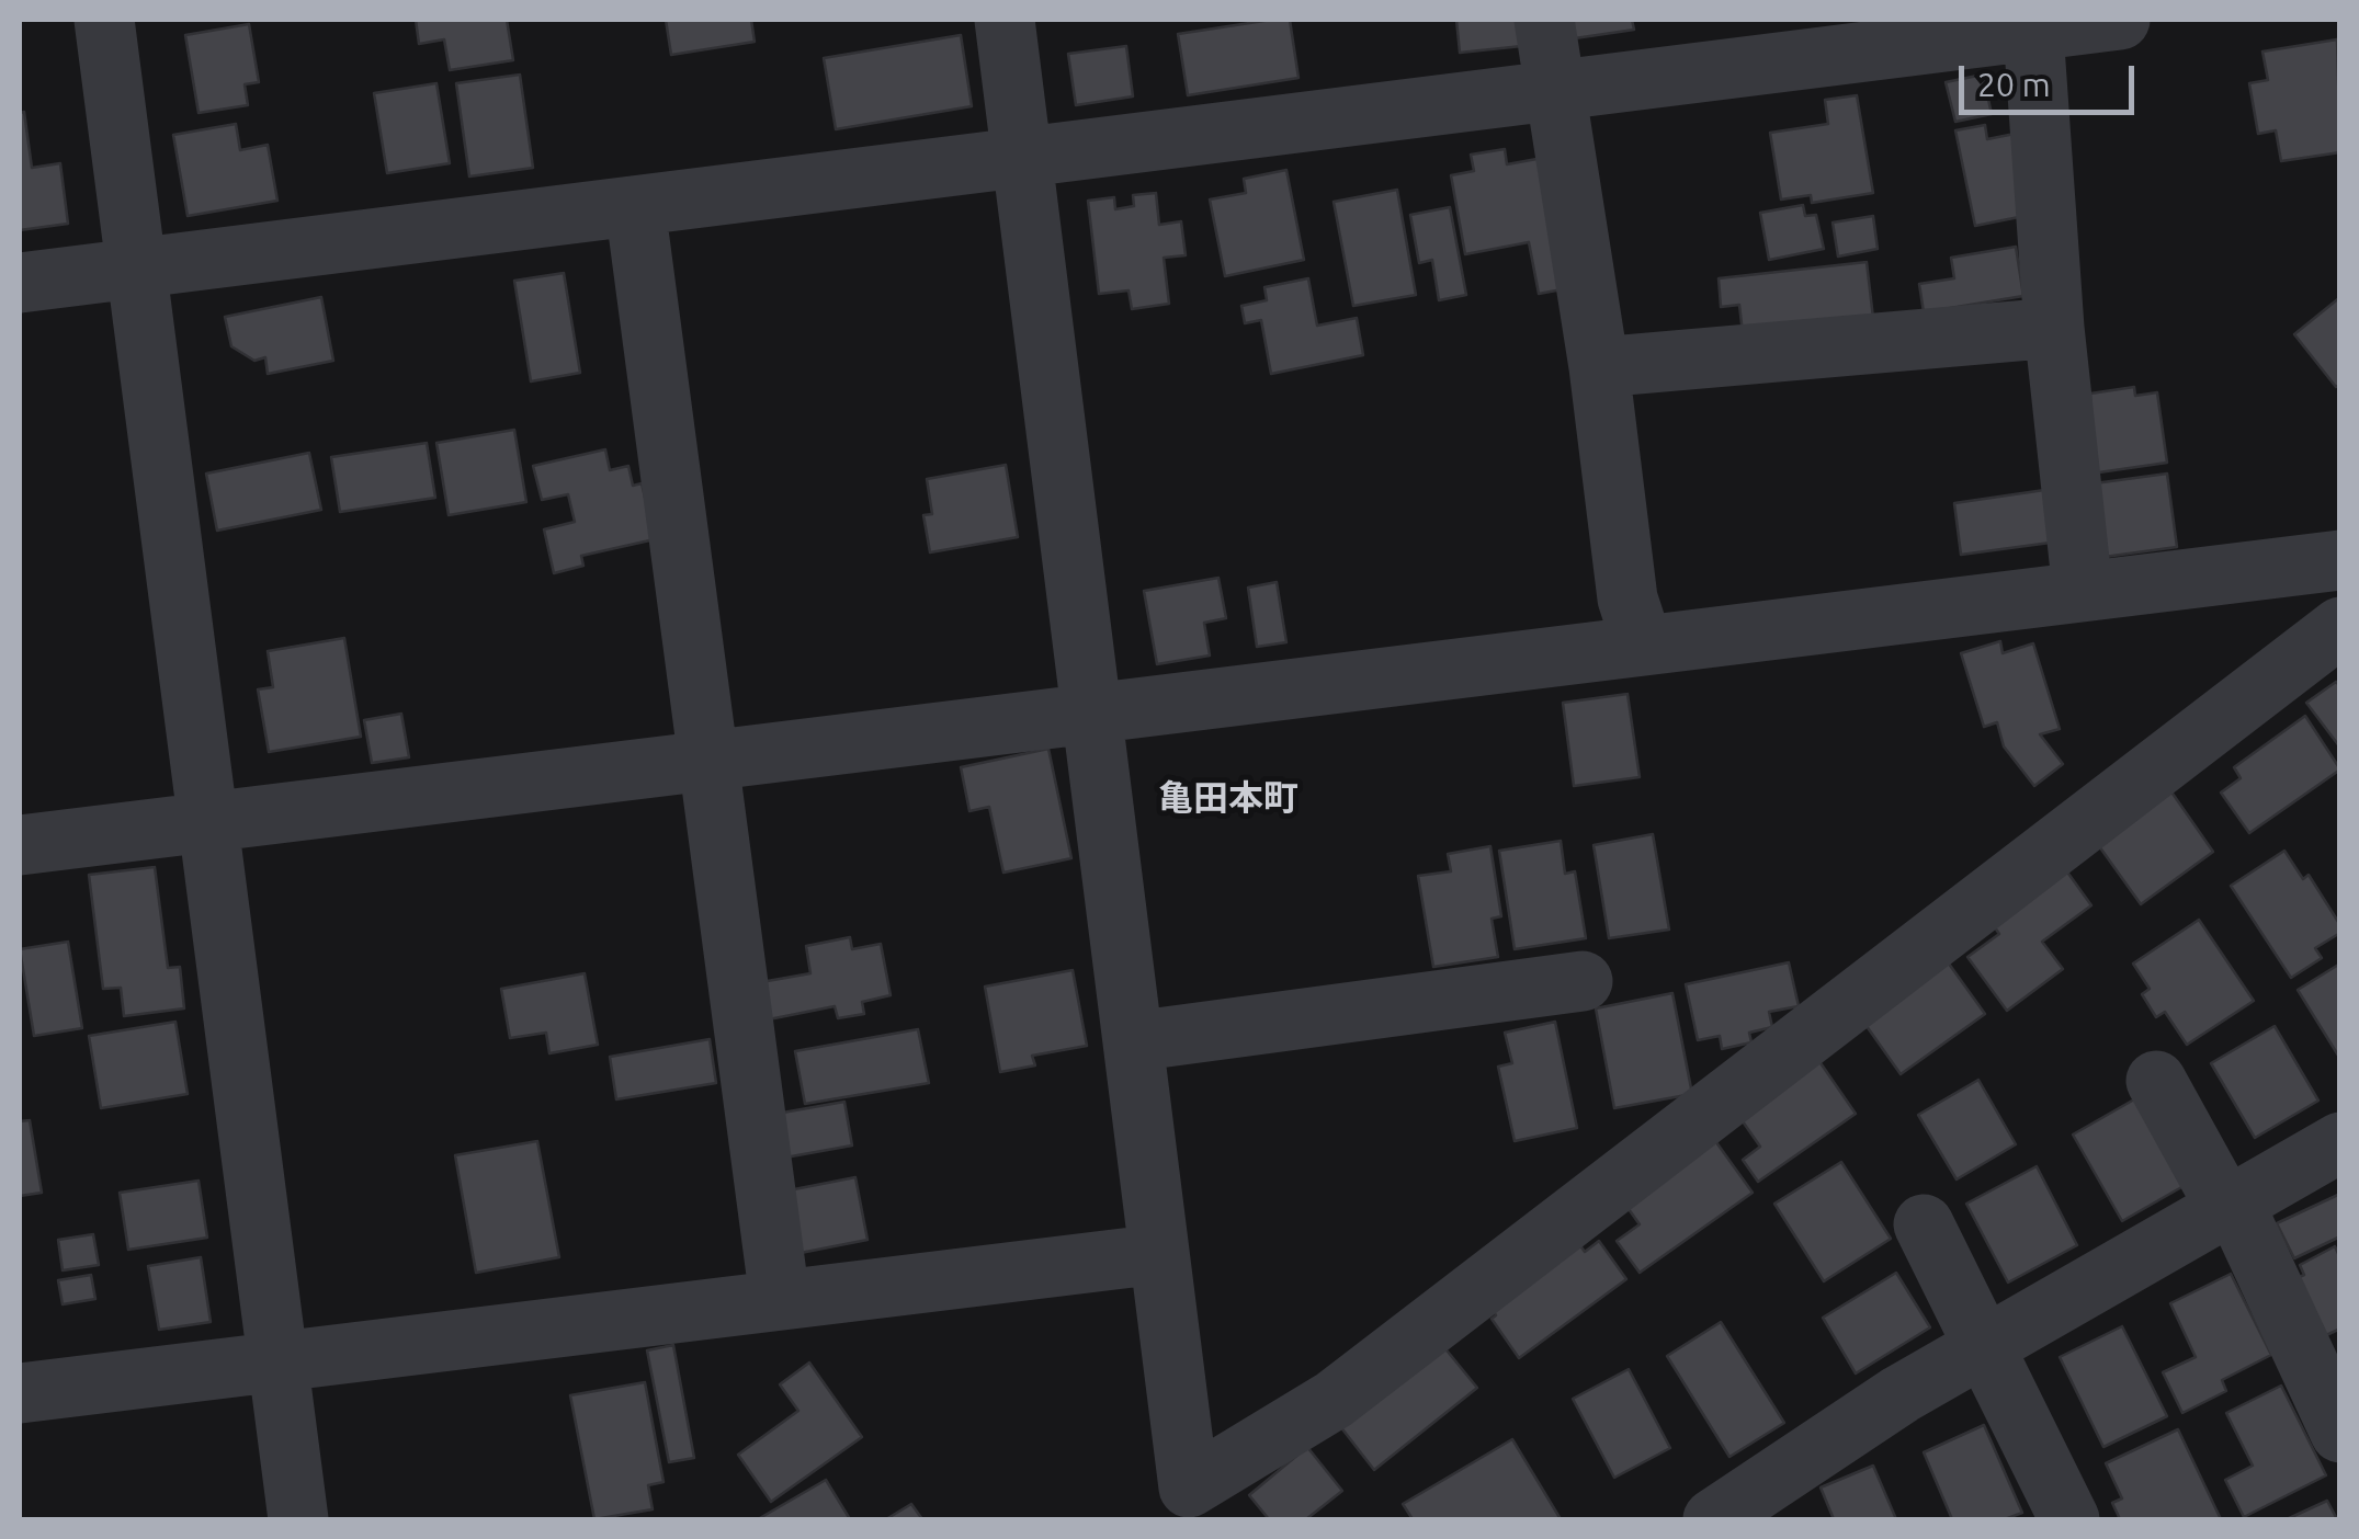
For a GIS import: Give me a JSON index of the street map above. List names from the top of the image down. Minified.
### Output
{"districts":["亀田本町"],"scale_bar":"20 m"}
